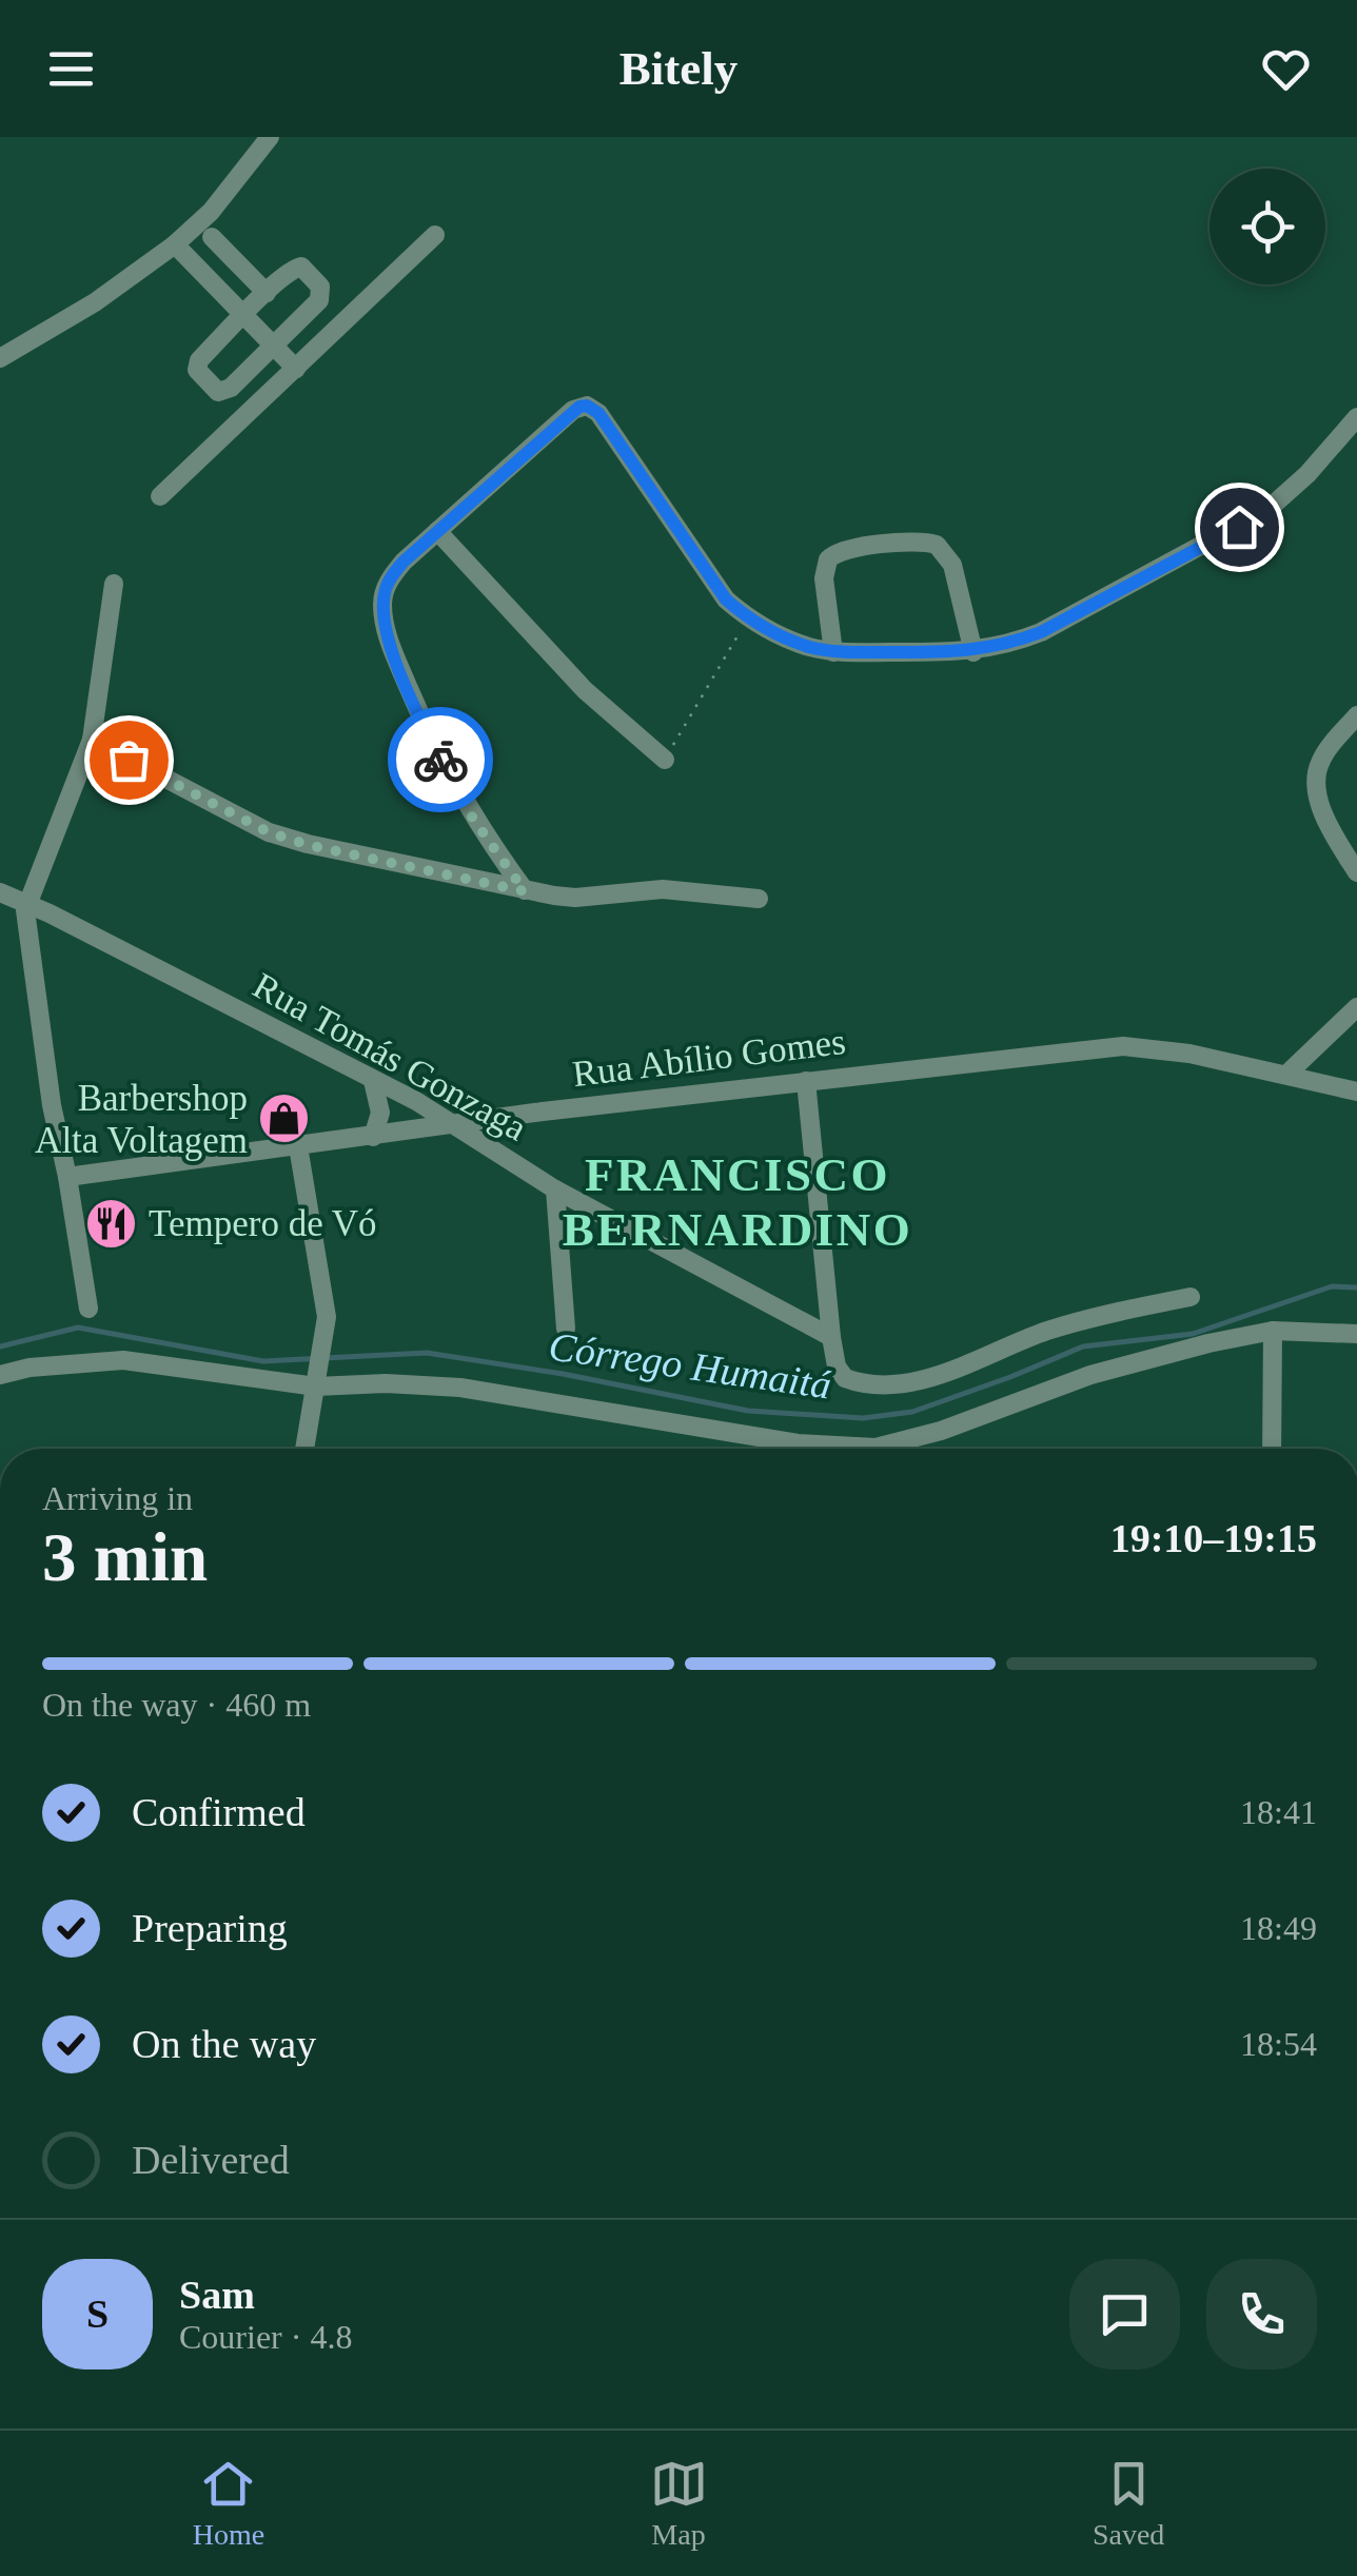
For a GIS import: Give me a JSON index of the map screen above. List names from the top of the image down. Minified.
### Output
{"streets":{"street":["Rua Tomás Gonzaga","Rua Abílio Gomes"]},"crossings":[["Rua Tomás Gonzaga","Rua Abílio Gomes"]],"districts":["FRANCISCO BERNARDINO"],"water":["Córrego Humaitá"],"places":{"shop":["Barbershop Alta Voltagem"],"restaurant":["Tempero de Vó"]},"page":{"header":"Bitely","heading":["3 min","Arriving in","19:10–19:15"],"panel":["Sam","Courier · 4.8"],"bar":"On the way · 460 m","list":[["Confirmed","18:41"],["Preparing","18:49"],["On the way","18:54"],"Delivered"],"round":"S","tabs":["Home","Map","Saved"]}}
